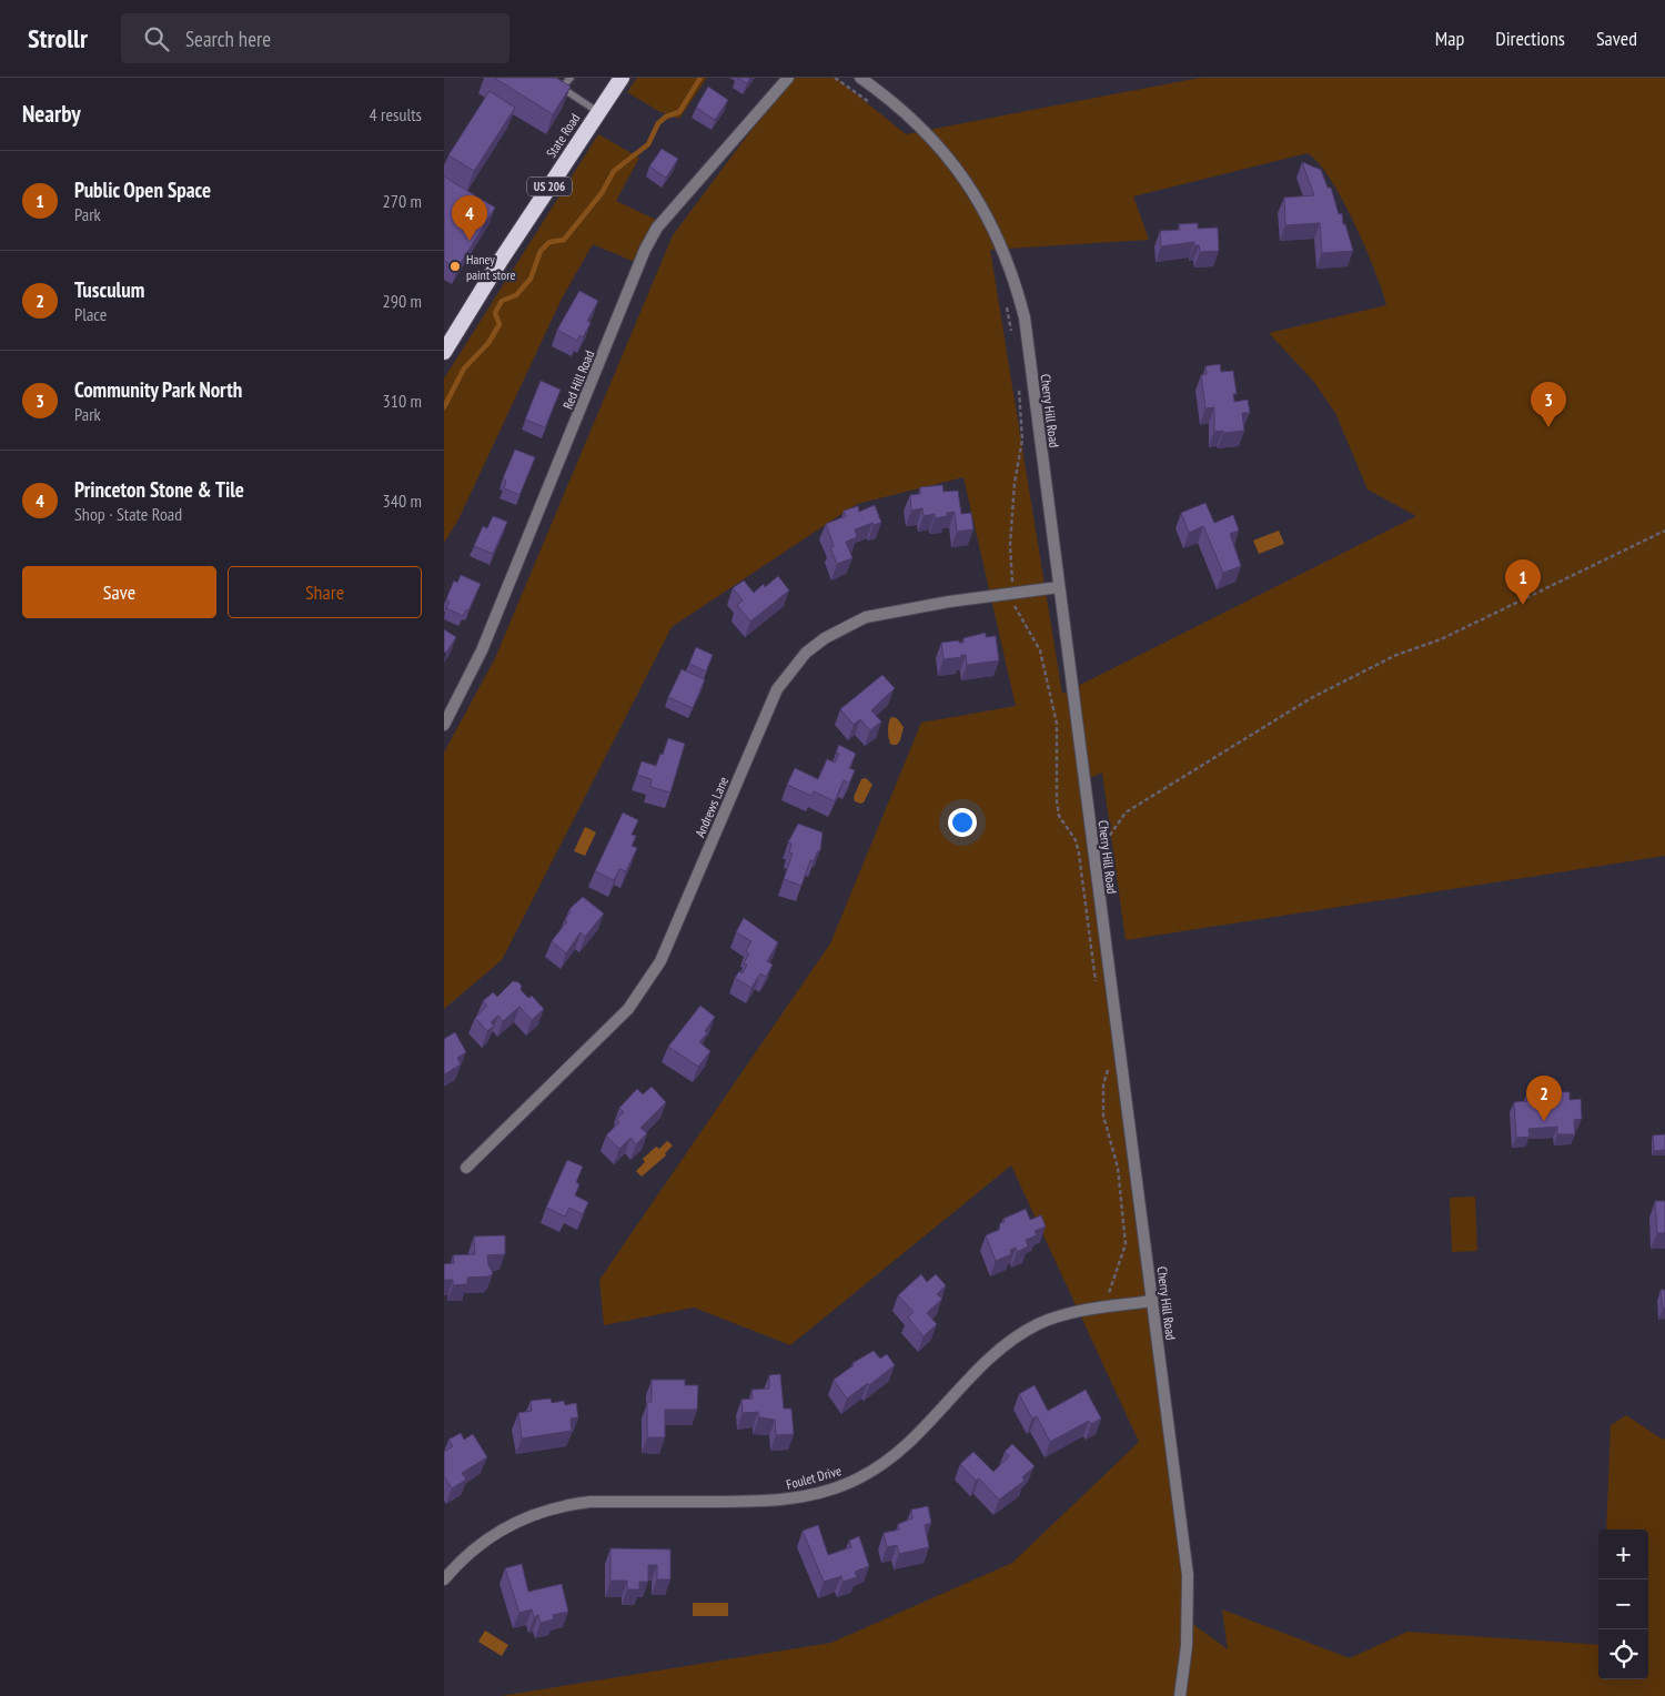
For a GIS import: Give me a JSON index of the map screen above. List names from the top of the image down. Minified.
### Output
{"streets":{"highway":["State Road","US 206"],"street":["Red Hill Road","Cherry Hill Road","Andrews Lane","Foulet Drive"]},"crossings":[["Cherry Hill Road","Andrews Lane"],["Cherry Hill Road","Foulet Drive"]],"places":["Haney paint store"],"page":{"header":"Strollr","search":"Search here","nav":["Map","Directions","Saved"],"heading":["Nearby","4 results"],"list":[{"mark":"1","name":"Public Open Space","note":"Park","value":"270 m"},{"mark":"2","name":"Tusculum","note":"Place","value":"290 m"},{"mark":"3","name":"Community Park North","note":"Park","value":"310 m"},{"mark":"4","name":"Princeton Stone & Tile","note":"Shop · State Road","value":"340 m"}],"pins":["4","3","1","2"],"buttons":["Save","Share"],"map_buttons":["+","−"]}}
